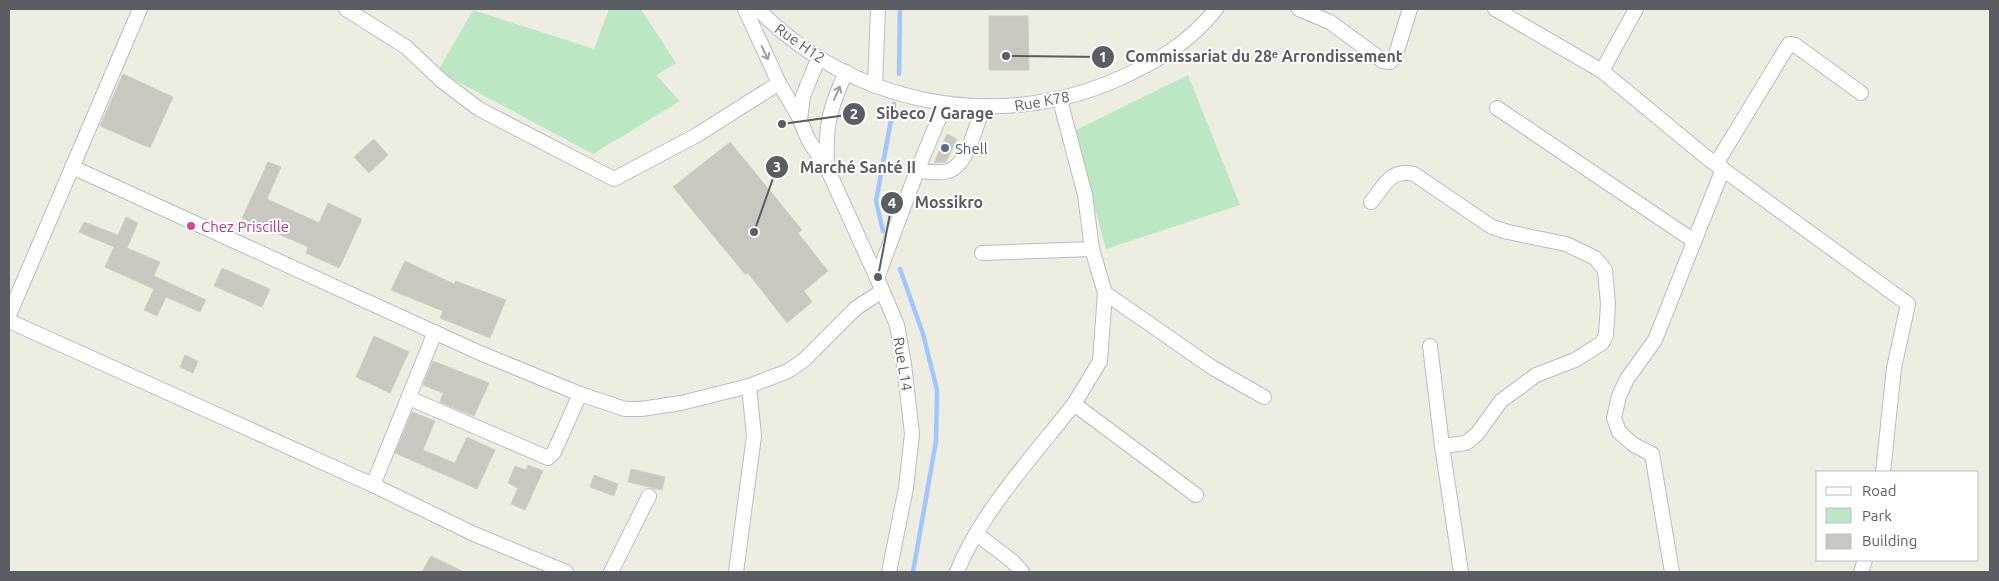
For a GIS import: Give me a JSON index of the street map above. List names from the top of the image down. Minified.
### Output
{"streets":{"street":["Rue H12","Rue K78","Rue L14"]},"crossings":[["Rue H12","Rue K78"],["Rue H12","Rue L14"],["Rue K78","Rue L14"]],"places":["Commissariat du 28ᵉ Arrondissement","Sibeco / Garage","Shell","Chez Priscille","Marché Santé II","Mossikro"],"legend":["Road","Park","Building"]}
